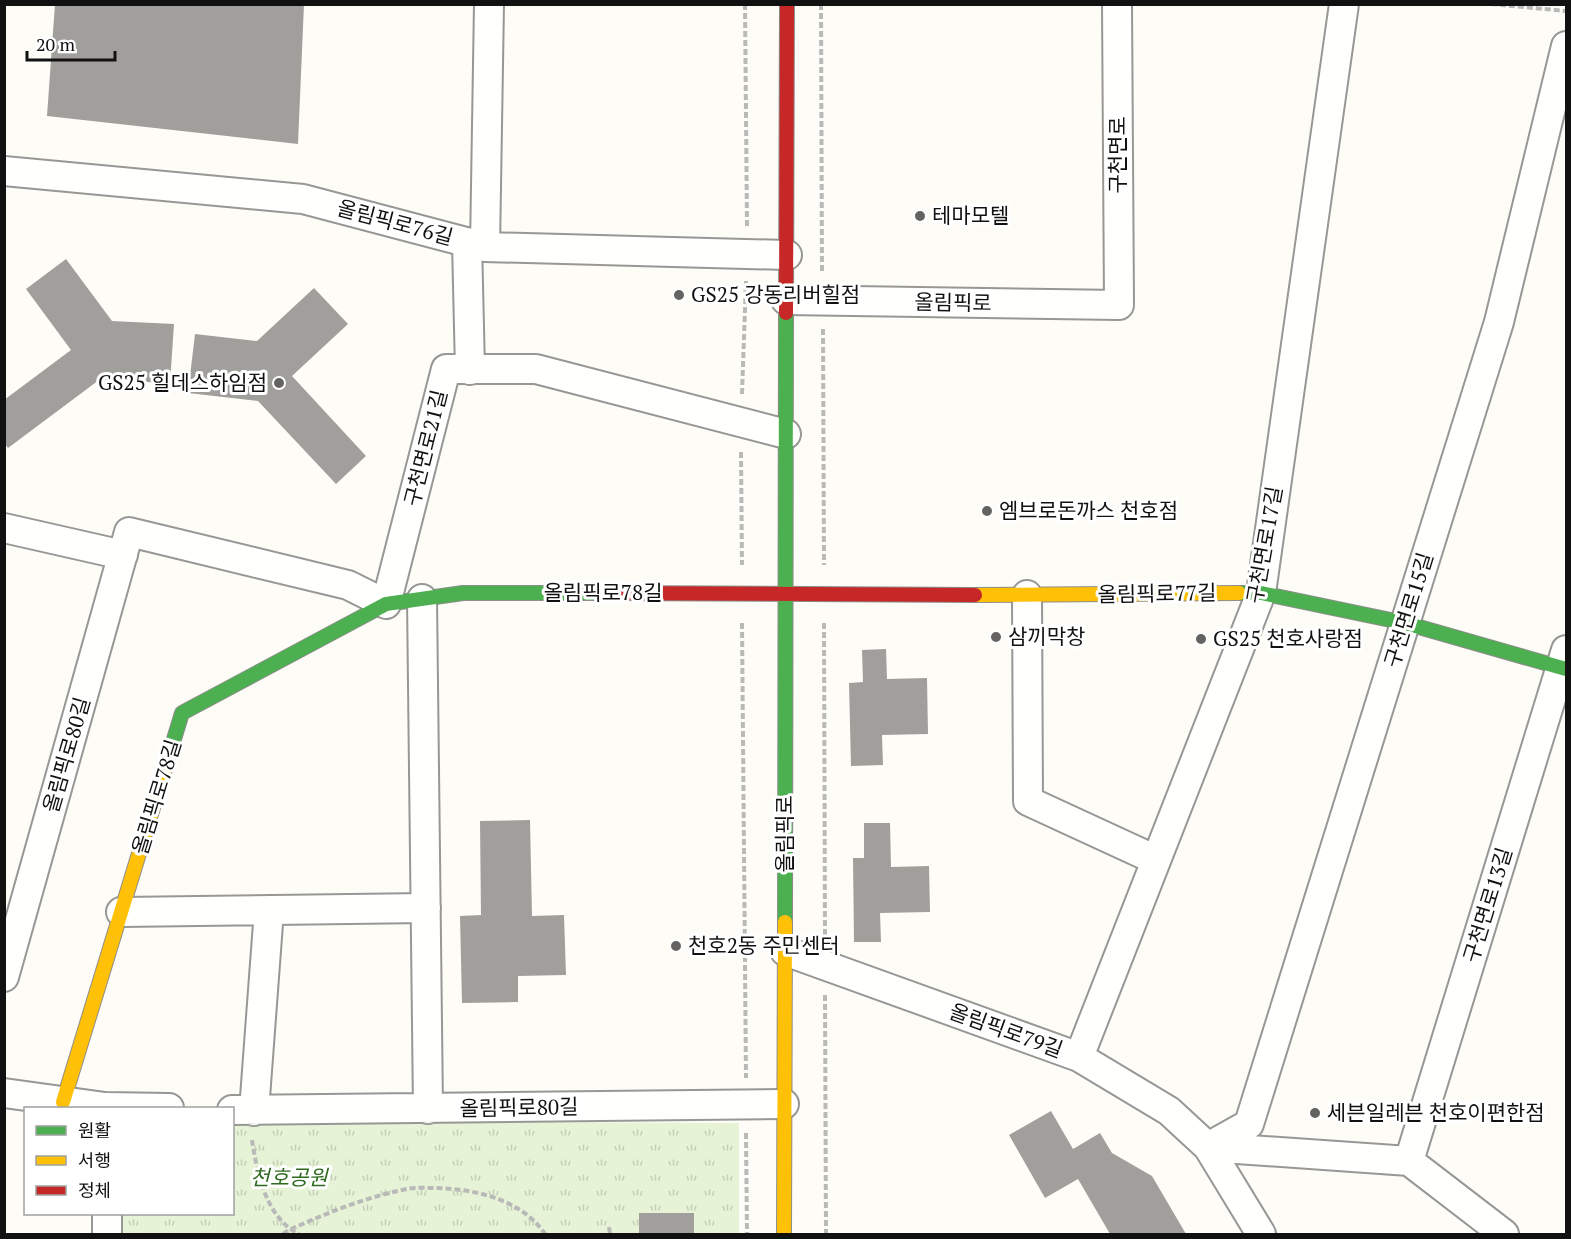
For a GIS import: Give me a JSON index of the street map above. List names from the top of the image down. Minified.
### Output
{"streets":{"street":["구천면로","올림픽로76길","올림픽로","구천면로21길","구천면로17길","올림픽로78길","올림픽로77길","구천면로15길","올림픽로80길","구천면로13길","올림픽로79길"]},"crossings":[["구천면로","올림픽로"],["올림픽로76길","올림픽로"],["올림픽로76길","구천면로21길"],["올림픽로","올림픽로78길"],["올림픽로","올림픽로77길"],["올림픽로","올림픽로80길"],["올림픽로","올림픽로79길"],["구천면로21길","올림픽로78길"],["구천면로17길","올림픽로77길"],["구천면로17길","올림픽로79길"],["올림픽로78길","올림픽로77길"],["올림픽로77길","구천면로15길"],["올림픽로77길","구천면로13길"],["구천면로15길","올림픽로79길"]],"parks":["천호공원"],"places":["테마모텔","GS25 강동리버힐점","GS25 힐데스하임점","엠브로돈까스 천호점","삼끼막창","GS25 천호사랑점","천호2동 주민센터","세븐일레븐 천호이편한점"],"legend":["원활","서행","정체"],"scale_bar":"20 m"}
